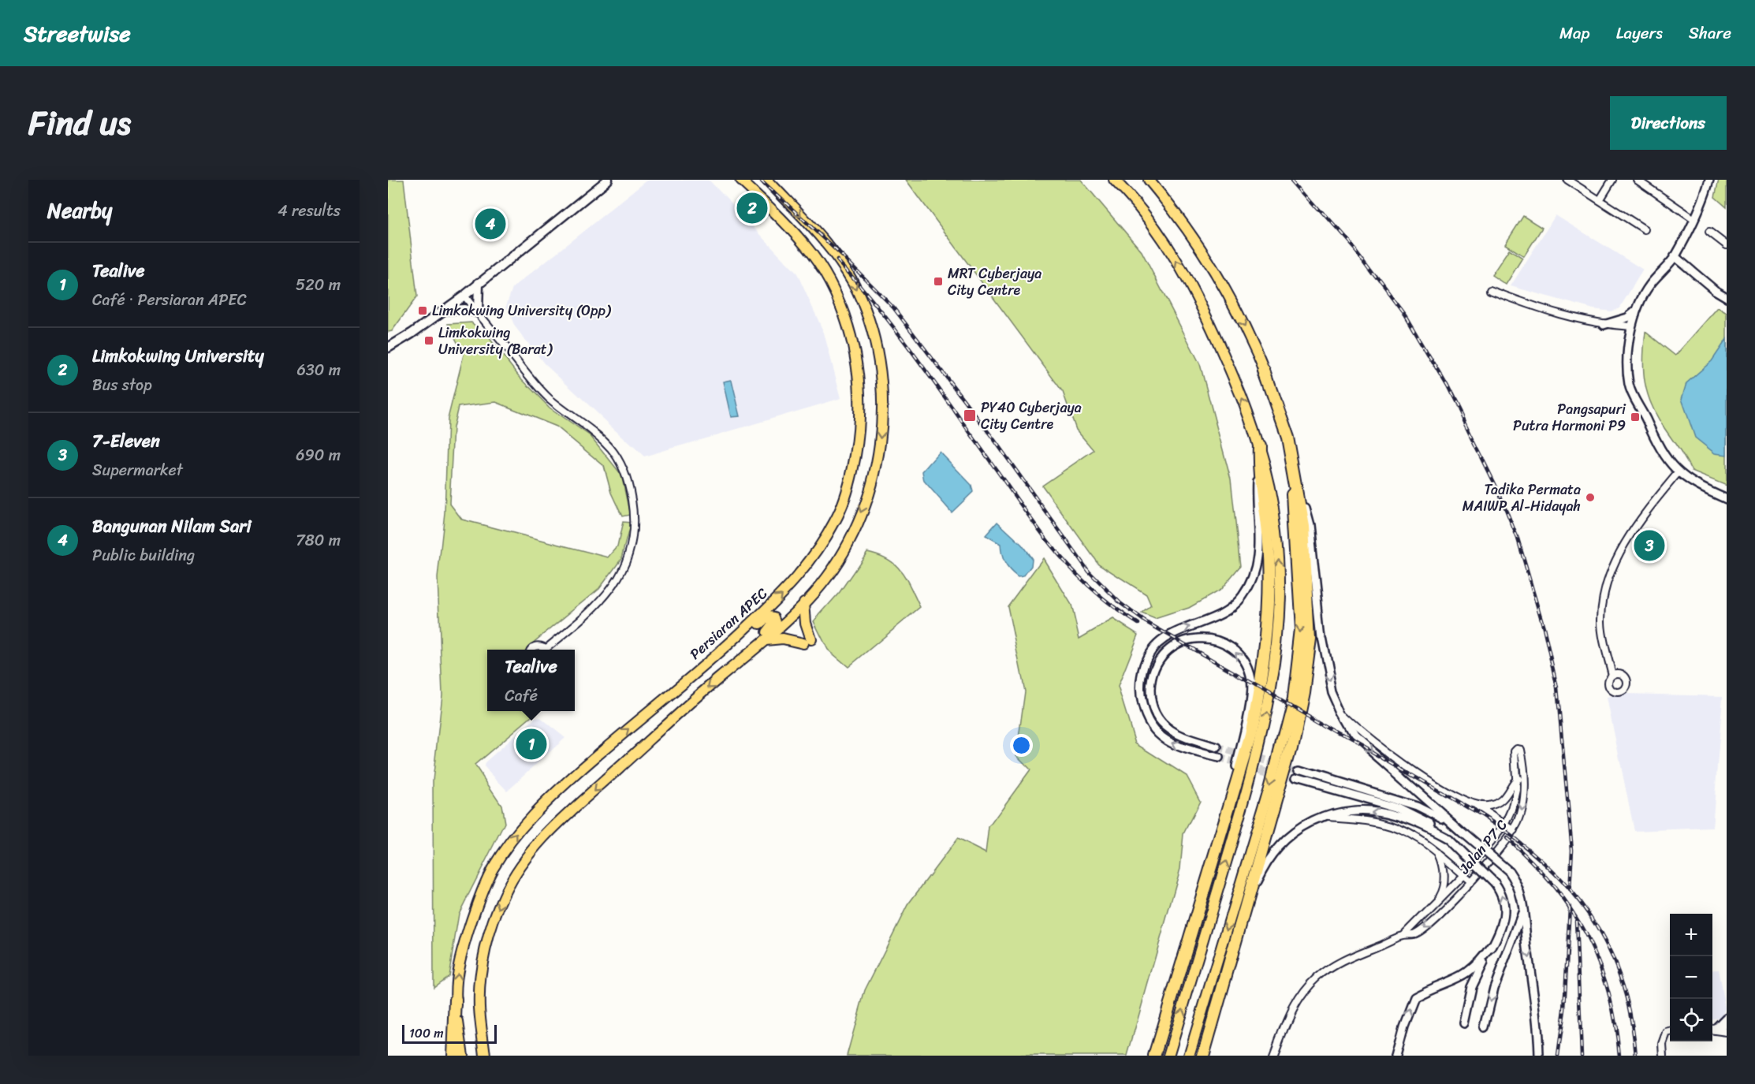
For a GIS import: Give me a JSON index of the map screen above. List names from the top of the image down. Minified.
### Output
{"streets":{"main road":["Persiaran APEC"],"street":["Jalan P7 C"]},"places":{"transit":["MRT Cyberjaya City Centre","Limkokwing University (Opp)","Limkokwing University (Barat)","PY40 Cyberjaya City Centre","Pangsapuri Putra Harmoni P9"],"other":["Tadika Permata MAIWP Al-Hidayah"]},"scale_bar":"100 m","page":{"header":"Streetwise","nav":["Map","Layers","Share"],"title":"Find us","buttons":"Directions","heading":["Nearby","4 results"],"pins":["2","4","3","1"],"list":[{"mark":"1","name":"Tealive","note":"Café · Persiaran APEC","value":"520 m"},{"mark":"2","name":"Limkokwing University","note":"Bus stop","value":"630 m"},{"mark":"3","name":"7-Eleven","note":"Supermarket","value":"690 m"},{"mark":"4","name":"Bangunan Nilam Sari","note":"Public building","value":"780 m"}],"popup":["Tealive","Café"],"map_buttons":["+","−"],"scale":"100 m"}}
